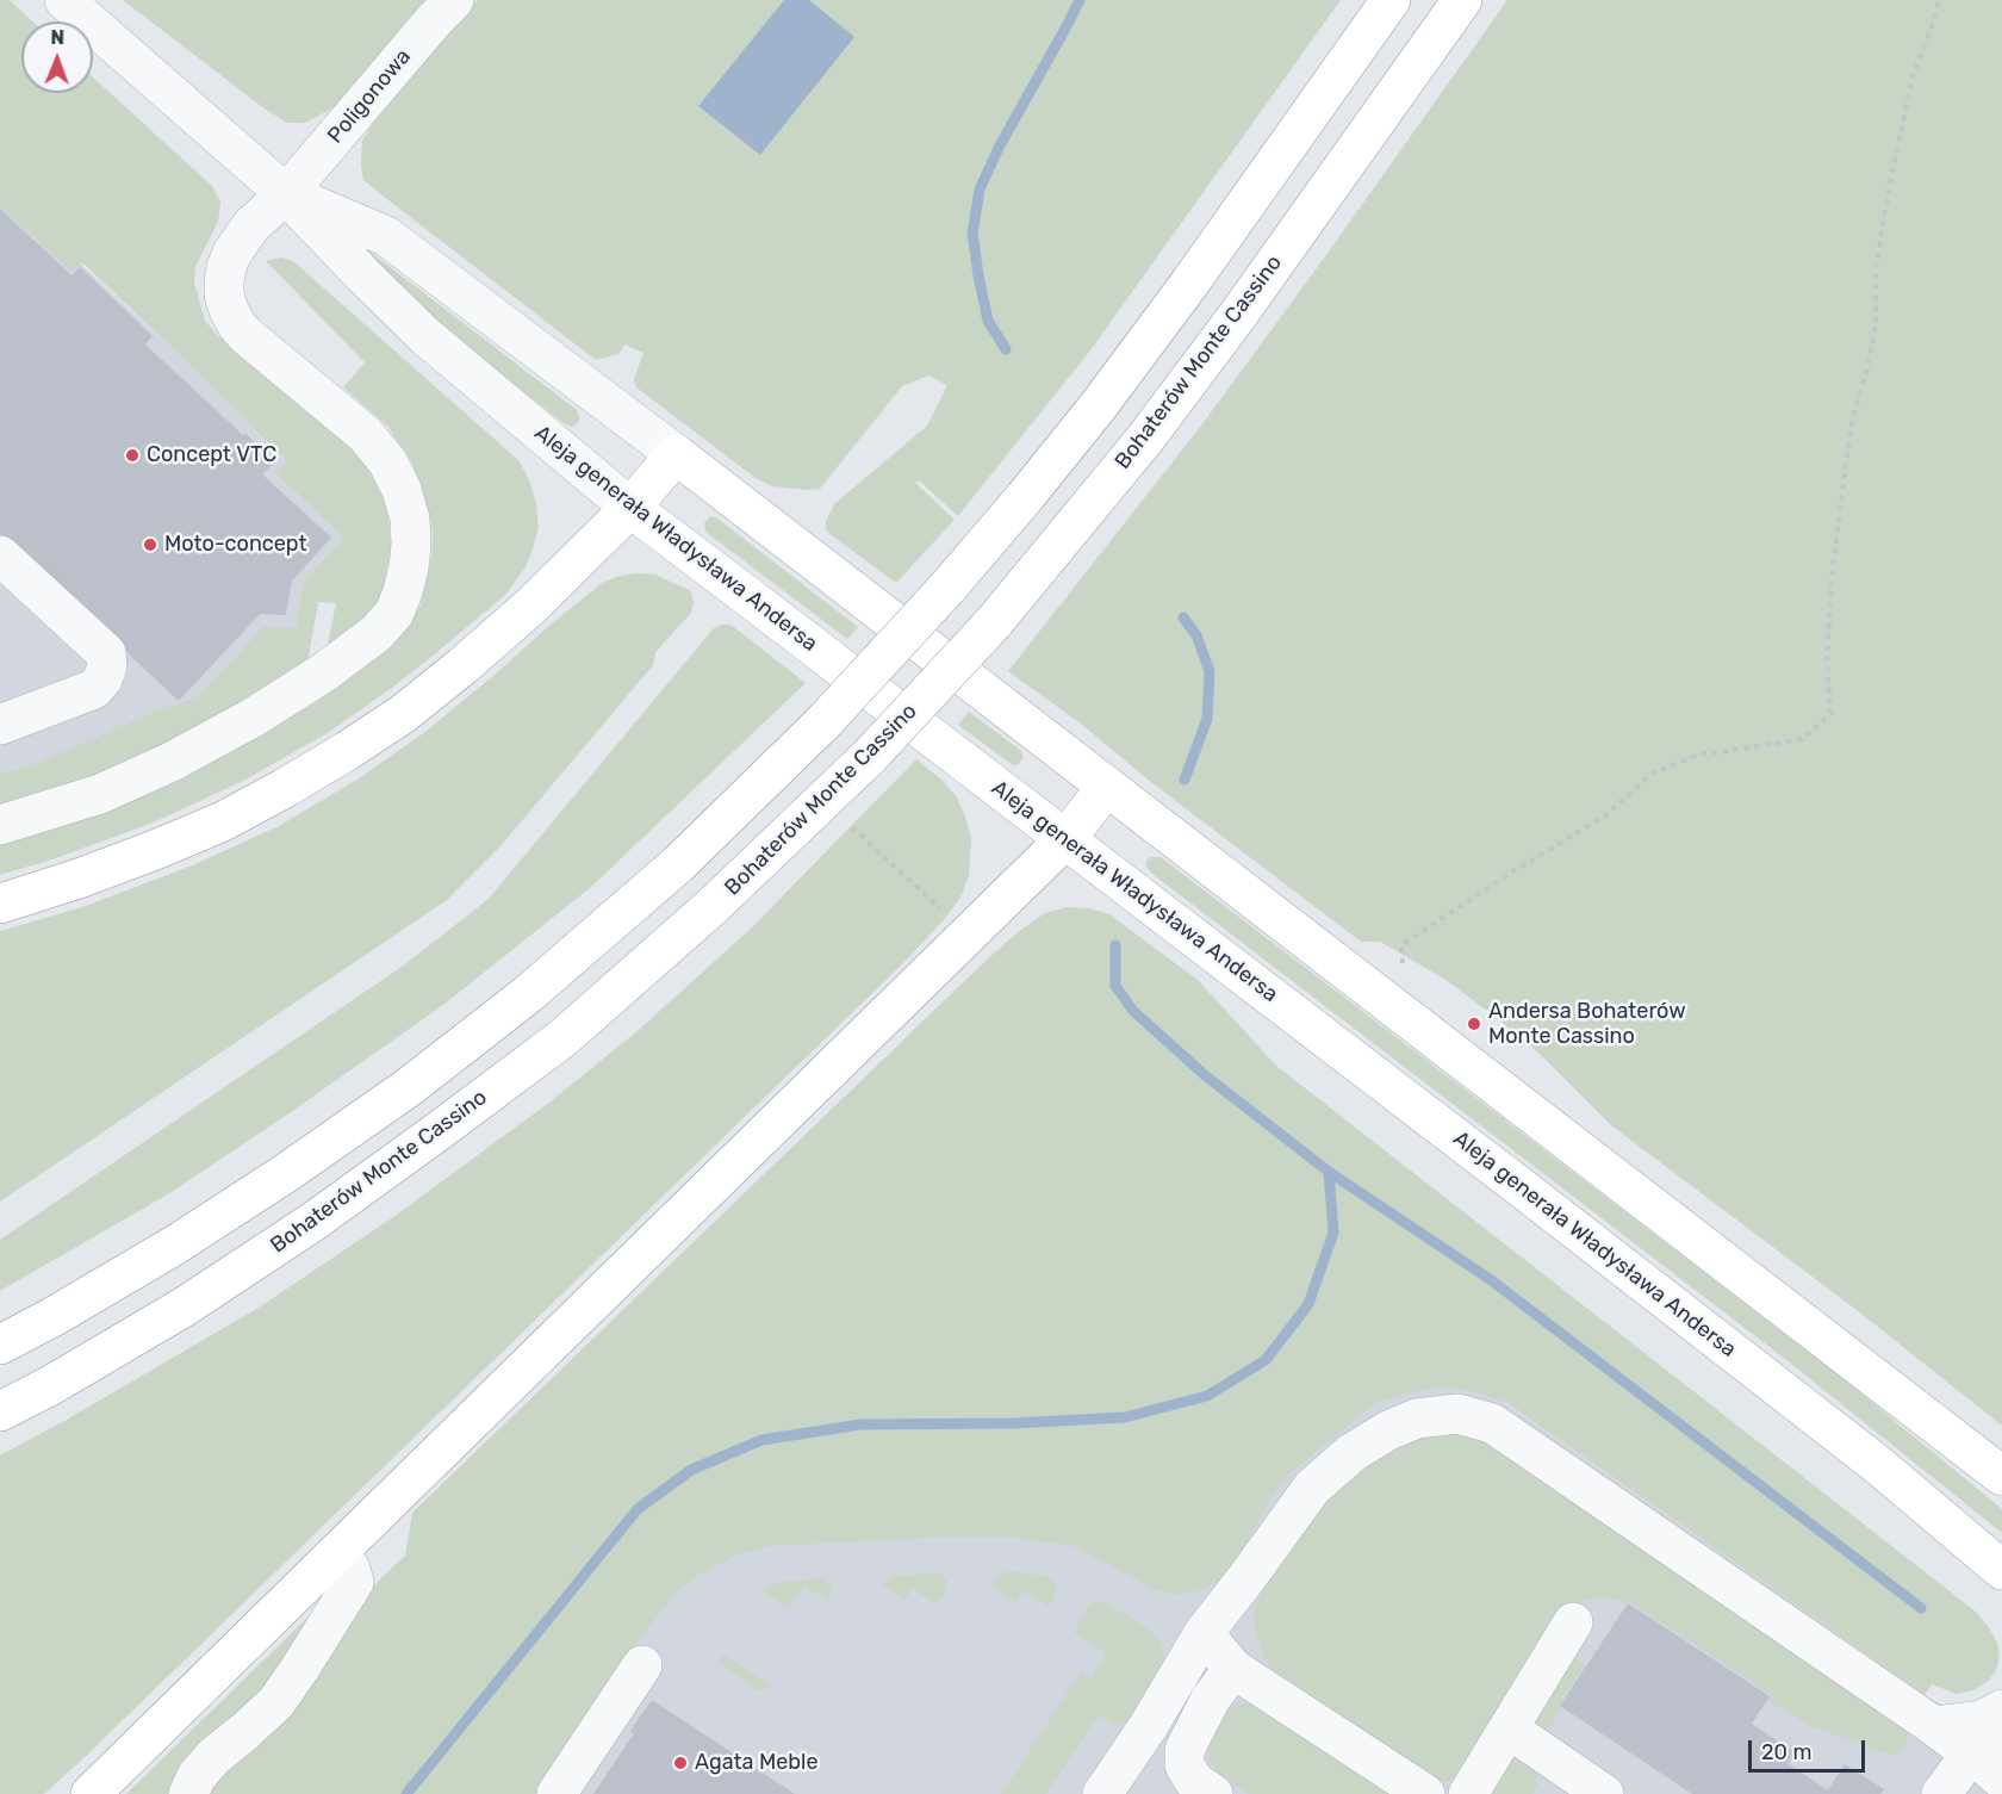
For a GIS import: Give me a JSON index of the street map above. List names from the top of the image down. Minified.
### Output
{"streets":{"main road":["Bohaterów Monte Cassino","Aleja generała Władysława Andersa"],"street":["Poligonowa"]},"crossings":[["Poligonowa","Aleja generała Władysława Andersa"]],"places":["Concept VTC","Moto-concept","Andersa Bohaterów Monte Cassino","Agata Meble"],"scale_bar":"20 m","north":"top"}
